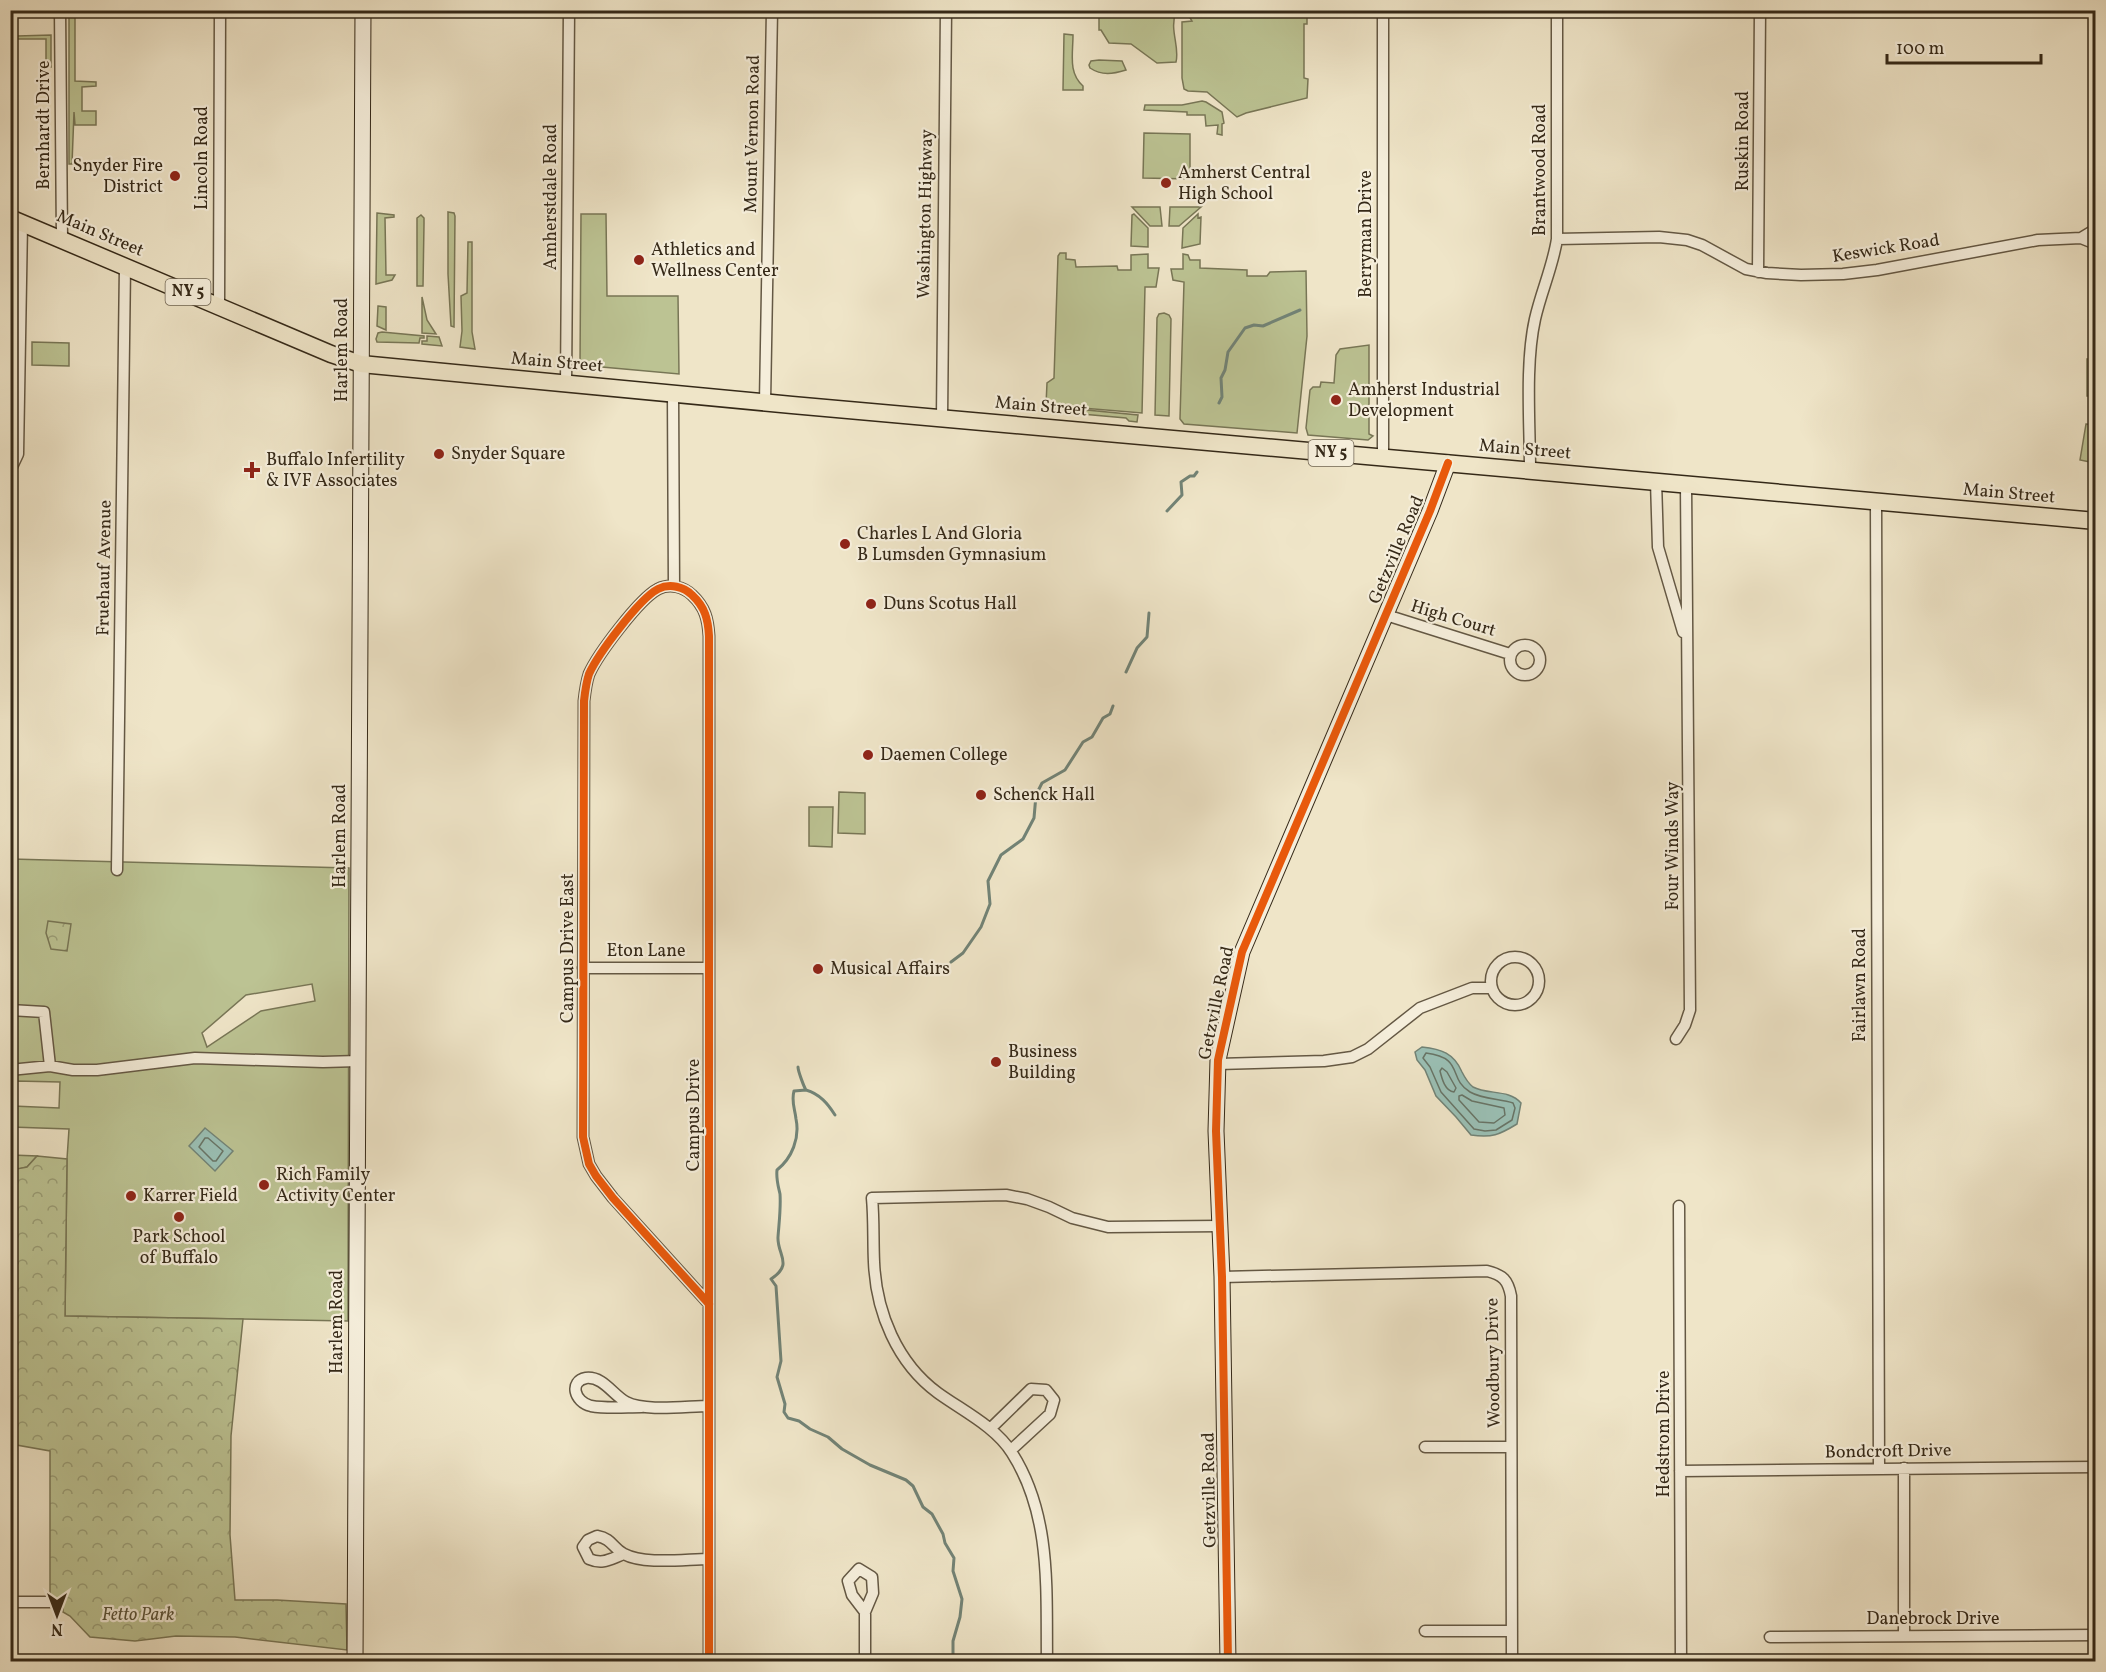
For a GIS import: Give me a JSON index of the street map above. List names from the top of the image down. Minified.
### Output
{"streets":{"main road":["Main Street","NY 5","Harlem Road","Getzville Road"],"street":["Bernhardt Drive","Mount Vernon Road","Ruskin Road","Lincoln Road","Brantwood Road","Amherstdale Road","Washington Highway","Berryman Drive","Keswick Road","Fruehauf Avenue","High Court","Four Winds Way","Campus Drive East","Eton Lane","Fairlawn Road","Campus Drive","Woodbury Drive","Hedstrom Drive","Bondcroft Drive","Danebrock Drive"]},"crossings":[["Bernhardt Drive","Main Street"],["Mount Vernon Road","Main Street"],["Ruskin Road","Keswick Road"],["Lincoln Road","Main Street"],["Brantwood Road","Main Street"],["Brantwood Road","Keswick Road"],["Amherstdale Road","Main Street"],["Washington Highway","Main Street"],["Main Street","Berryman Drive"],["Main Street","Harlem Road"],["Main Street","Getzville Road"],["Main Street","Fruehauf Avenue"],["Main Street","Four Winds Way"],["Main Street","Fairlawn Road"],["Getzville Road","High Court"],["Getzville Road","Woodbury Drive"],["Campus Drive East","Eton Lane"],["Campus Drive East","Campus Drive"],["Eton Lane","Campus Drive"],["Fairlawn Road","Bondcroft Drive"],["Hedstrom Drive","Bondcroft Drive"]],"parks":["Fetto Park"],"places":{"other":["Snyder Fire District","Amherst Central High School","Athletics and Wellness Center","Amherst Industrial Development","Snyder Square","Charles L And Gloria B Lumsden Gymnasium","Duns Scotus Hall","Daemen College","Schenck Hall","Musical Affairs","Business Building","Rich Family Activity Center","Karrer Field","Park School of Buffalo"],"health":["Buffalo Infertility & IVF Associates"]},"scale_bar":"100 m","north":"bottom"}
